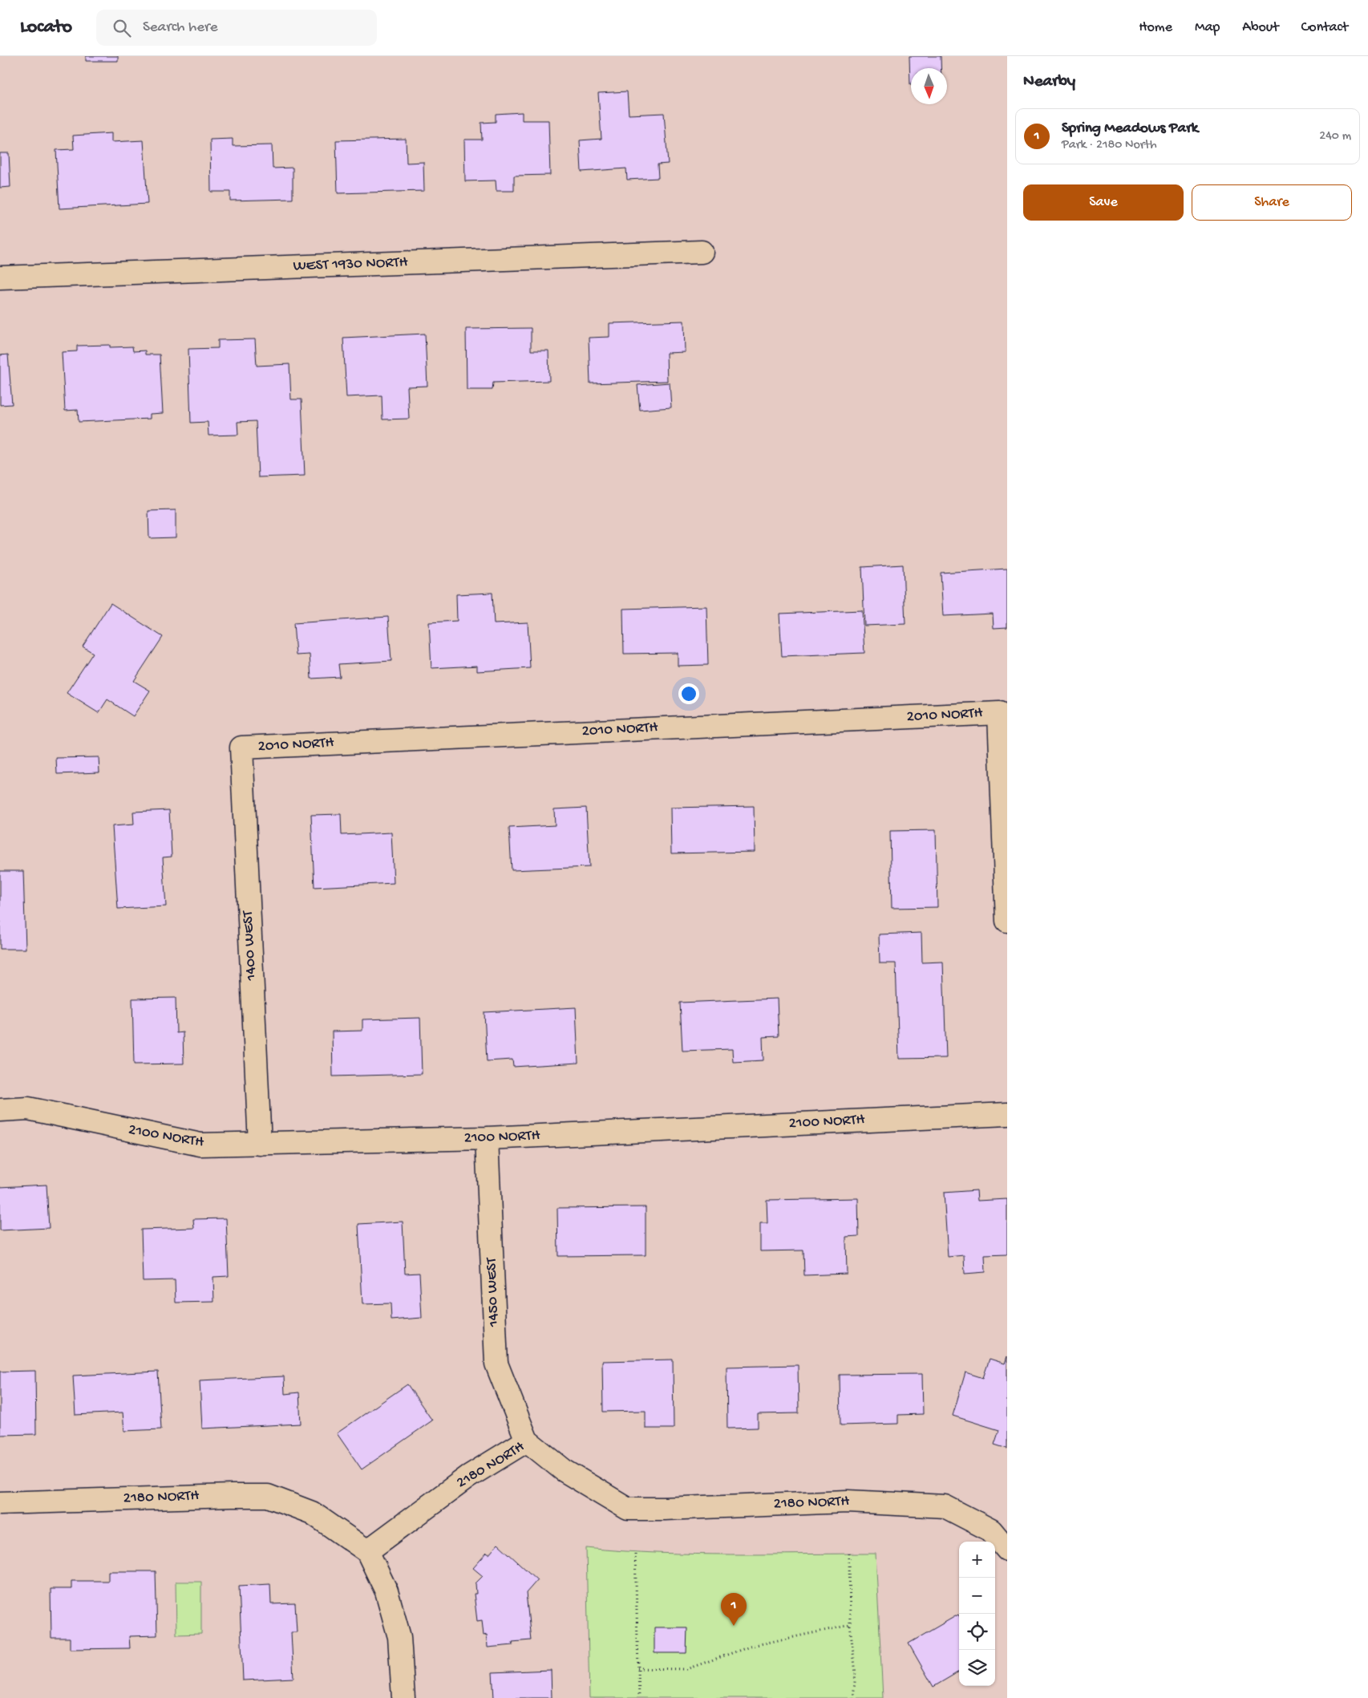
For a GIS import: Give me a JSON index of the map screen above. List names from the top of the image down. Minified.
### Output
{"streets":{"street":["WEST 1930 NORTH","2010 NORTH","1400 WEST","2100 NORTH","1450 WEST","2180 NORTH"]},"crossings":[["2010 NORTH","1400 WEST"],["1400 WEST","2100 NORTH"],["2100 NORTH","1450 WEST"],["1450 WEST","2180 NORTH"]],"north":"bottom","page":{"header":"Locato","search":"Search here","nav":["Home","Map","About","Contact"],"heading":"Nearby","list":[{"mark":"1","name":"Spring Meadows Park","note":"Park · 2180 North","value":"240 m"}],"buttons":["Save","Share"],"map_buttons":["+","−"],"pins":"1"}}
